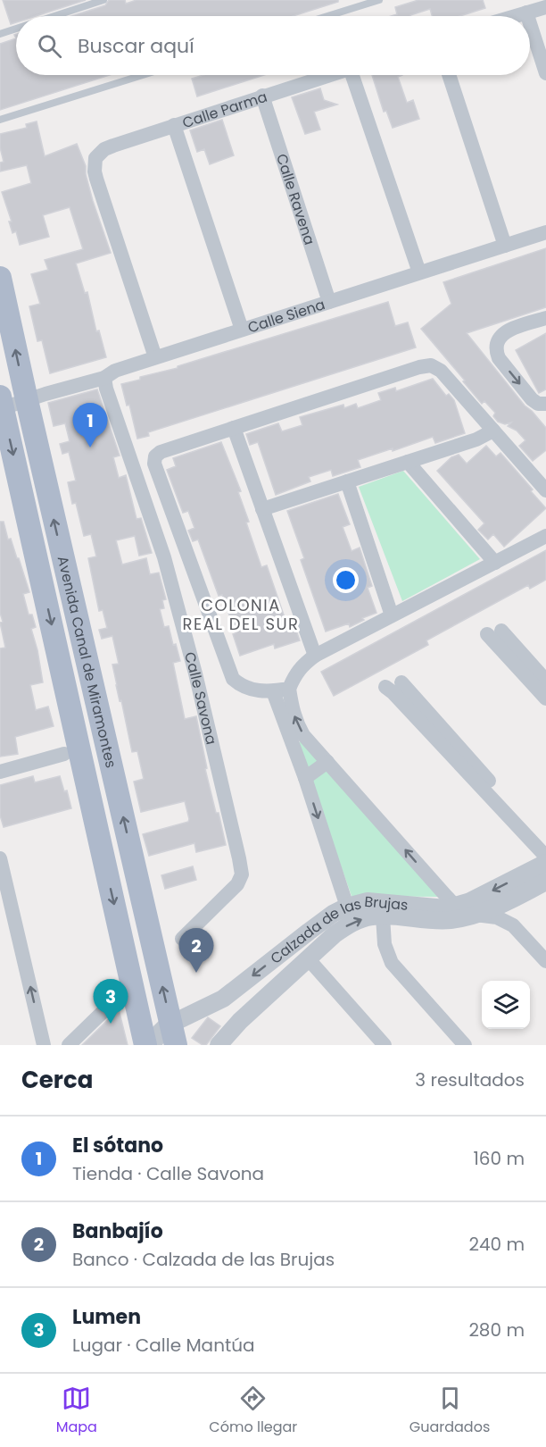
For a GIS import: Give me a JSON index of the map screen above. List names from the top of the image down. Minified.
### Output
{"streets":{"main road":["Avenida Canal de Miramontes"],"street":["Calle Parma","Calle Ravena","Calle Siena","Calle Savona","Calzada de las Brujas"]},"crossings":[["Calle Parma","Calle Ravena"],["Calle Parma","Calle Siena"],["Calle Ravena","Calle Siena"],["Calle Siena","Avenida Canal de Miramontes"],["Calle Siena","Calle Savona"],["Avenida Canal de Miramontes","Calzada de las Brujas"]],"districts":["COLONIA REAL DEL SUR"],"page":{"search":"Buscar aquí","pins":["1","2","3"],"heading":["Cerca","3 resultados"],"list":[{"mark":"1","name":"El sótano","note":"Tienda · Calle Savona","value":"160 m"},{"mark":"2","name":"Banbajío","note":"Banco · Calzada de las Brujas","value":"240 m"},{"mark":"3","name":"Lumen","note":"Lugar · Calle Mantúa","value":"280 m"}],"nav":["Mapa","Cómo llegar","Guardados"]}}
